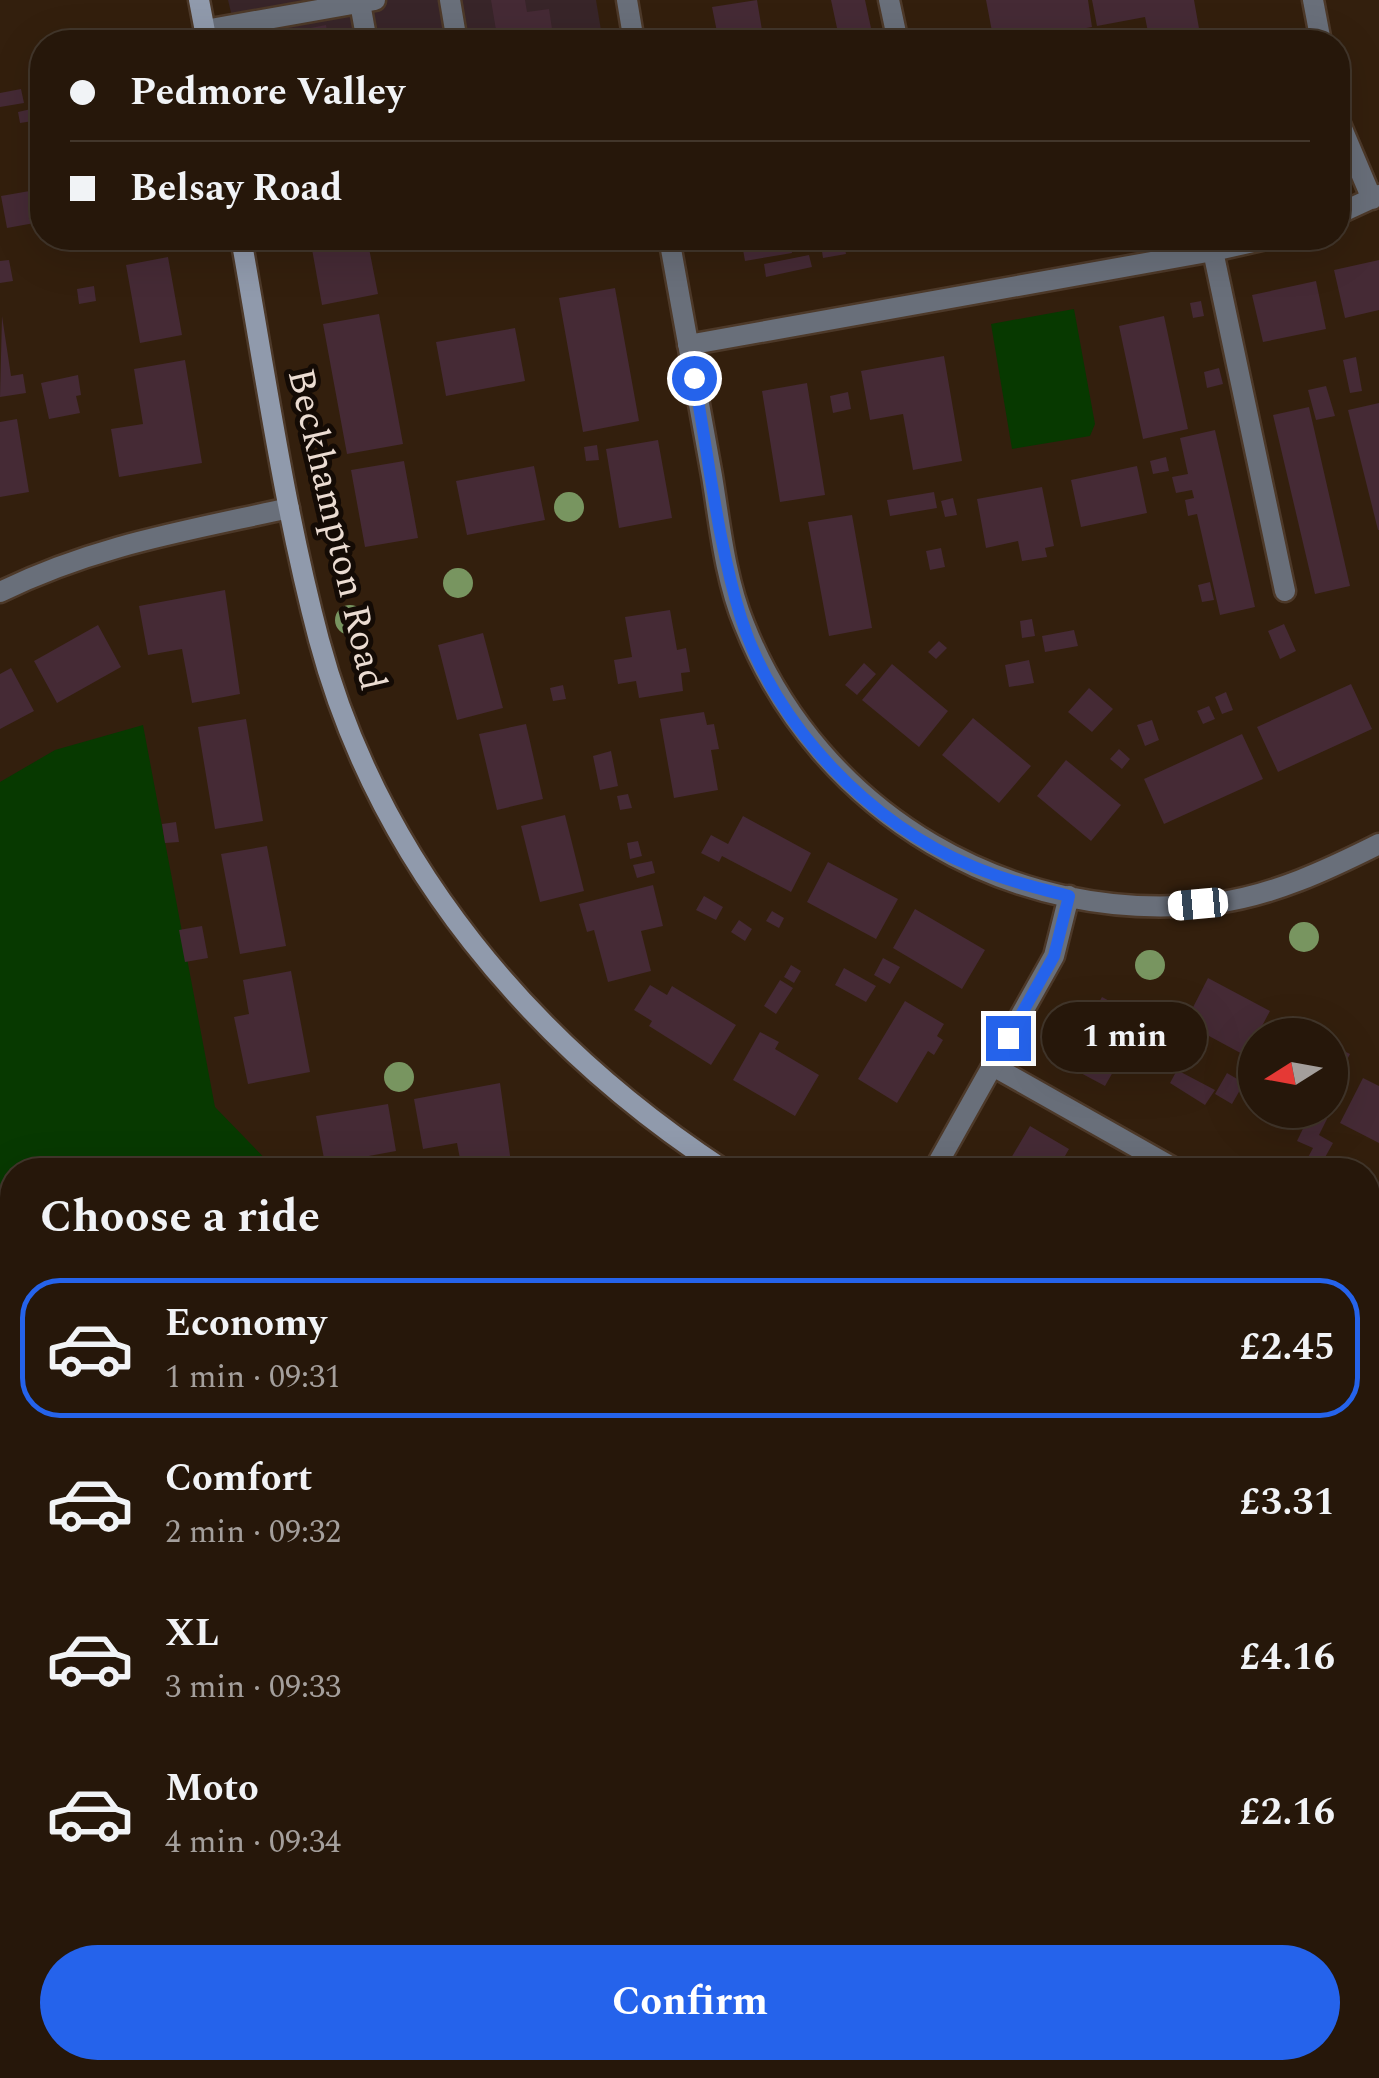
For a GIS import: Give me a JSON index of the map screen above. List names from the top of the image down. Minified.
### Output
{"streets":{"street":["Beckhampton Road"]},"north":"left","page":{"banner":["Pedmore Valley","Belsay Road"],"bubble":"1 min","heading":"Choose a ride","list":[{"name":"Economy","note":"1 min · 09:31","value":"£2.45"},{"name":"Comfort","note":"2 min · 09:32","value":"£3.31"},{"name":"XL","note":"3 min · 09:33","value":"£4.16"},{"name":"Moto","note":"4 min · 09:34","value":"£2.16"}],"buttons":"Confirm"}}
